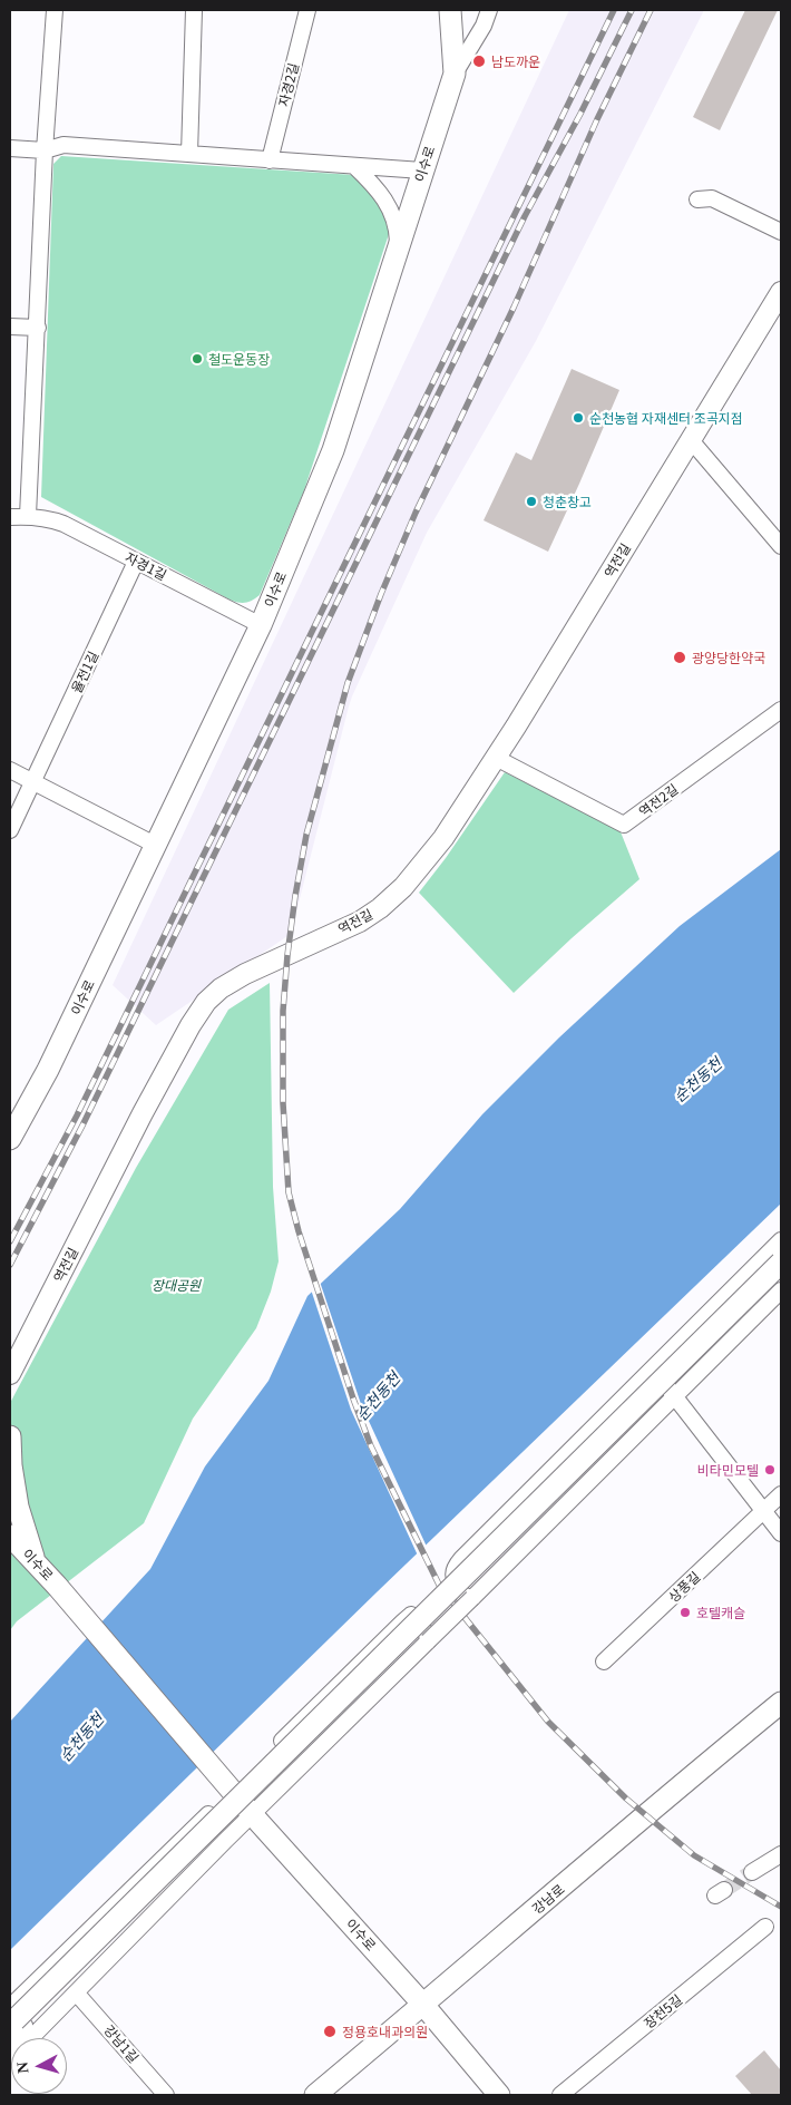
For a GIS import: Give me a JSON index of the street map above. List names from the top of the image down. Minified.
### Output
{"streets":{"main road":["이수로","강남로"],"street":["자경2길","역전길","자경1길","율전1길","역전2길","상풍길","장천5길","강남1길"]},"crossings":[["이수로","자경1길"],["이수로","강남로"],["역전길","역전2길"],["자경1길","율전1길"]],"water":["순천동천"],"parks":["장대공원"],"places":["남도까운","철도운동장","순천농협 자재센터 조곡지점","청춘창고","광양당한약국","비타민모텔","호텔캐슬","정용호내과의원"],"north":"left"}
